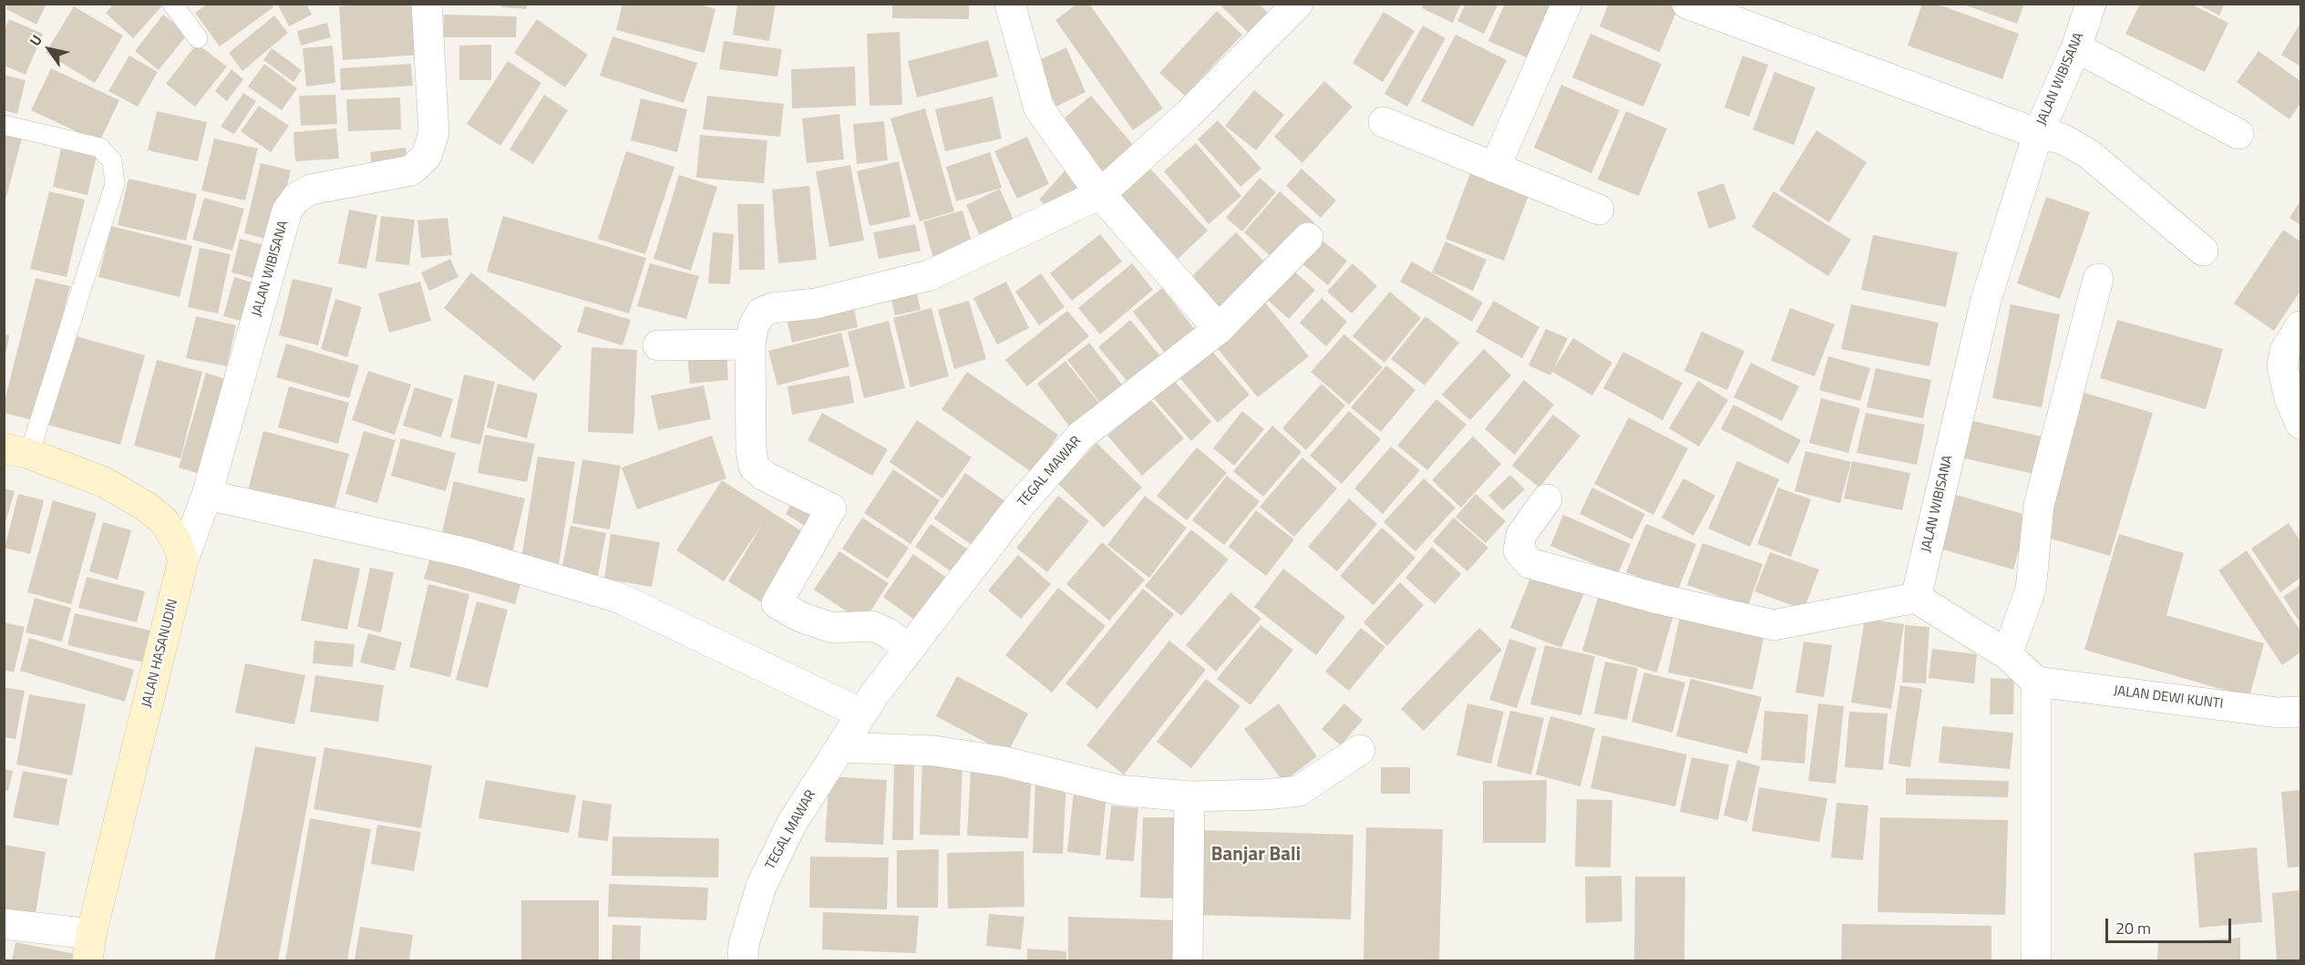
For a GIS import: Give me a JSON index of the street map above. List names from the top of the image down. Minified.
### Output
{"streets":{"street":["JALAN WIBISANA","TEGAL MAWAR","JALAN HASANUDIN","JALAN DEWI KUNTI"]},"crossings":[["JALAN WIBISANA","JALAN HASANUDIN"]],"districts":["Banjar Bali"],"scale_bar":"20 m","north":"top left"}
